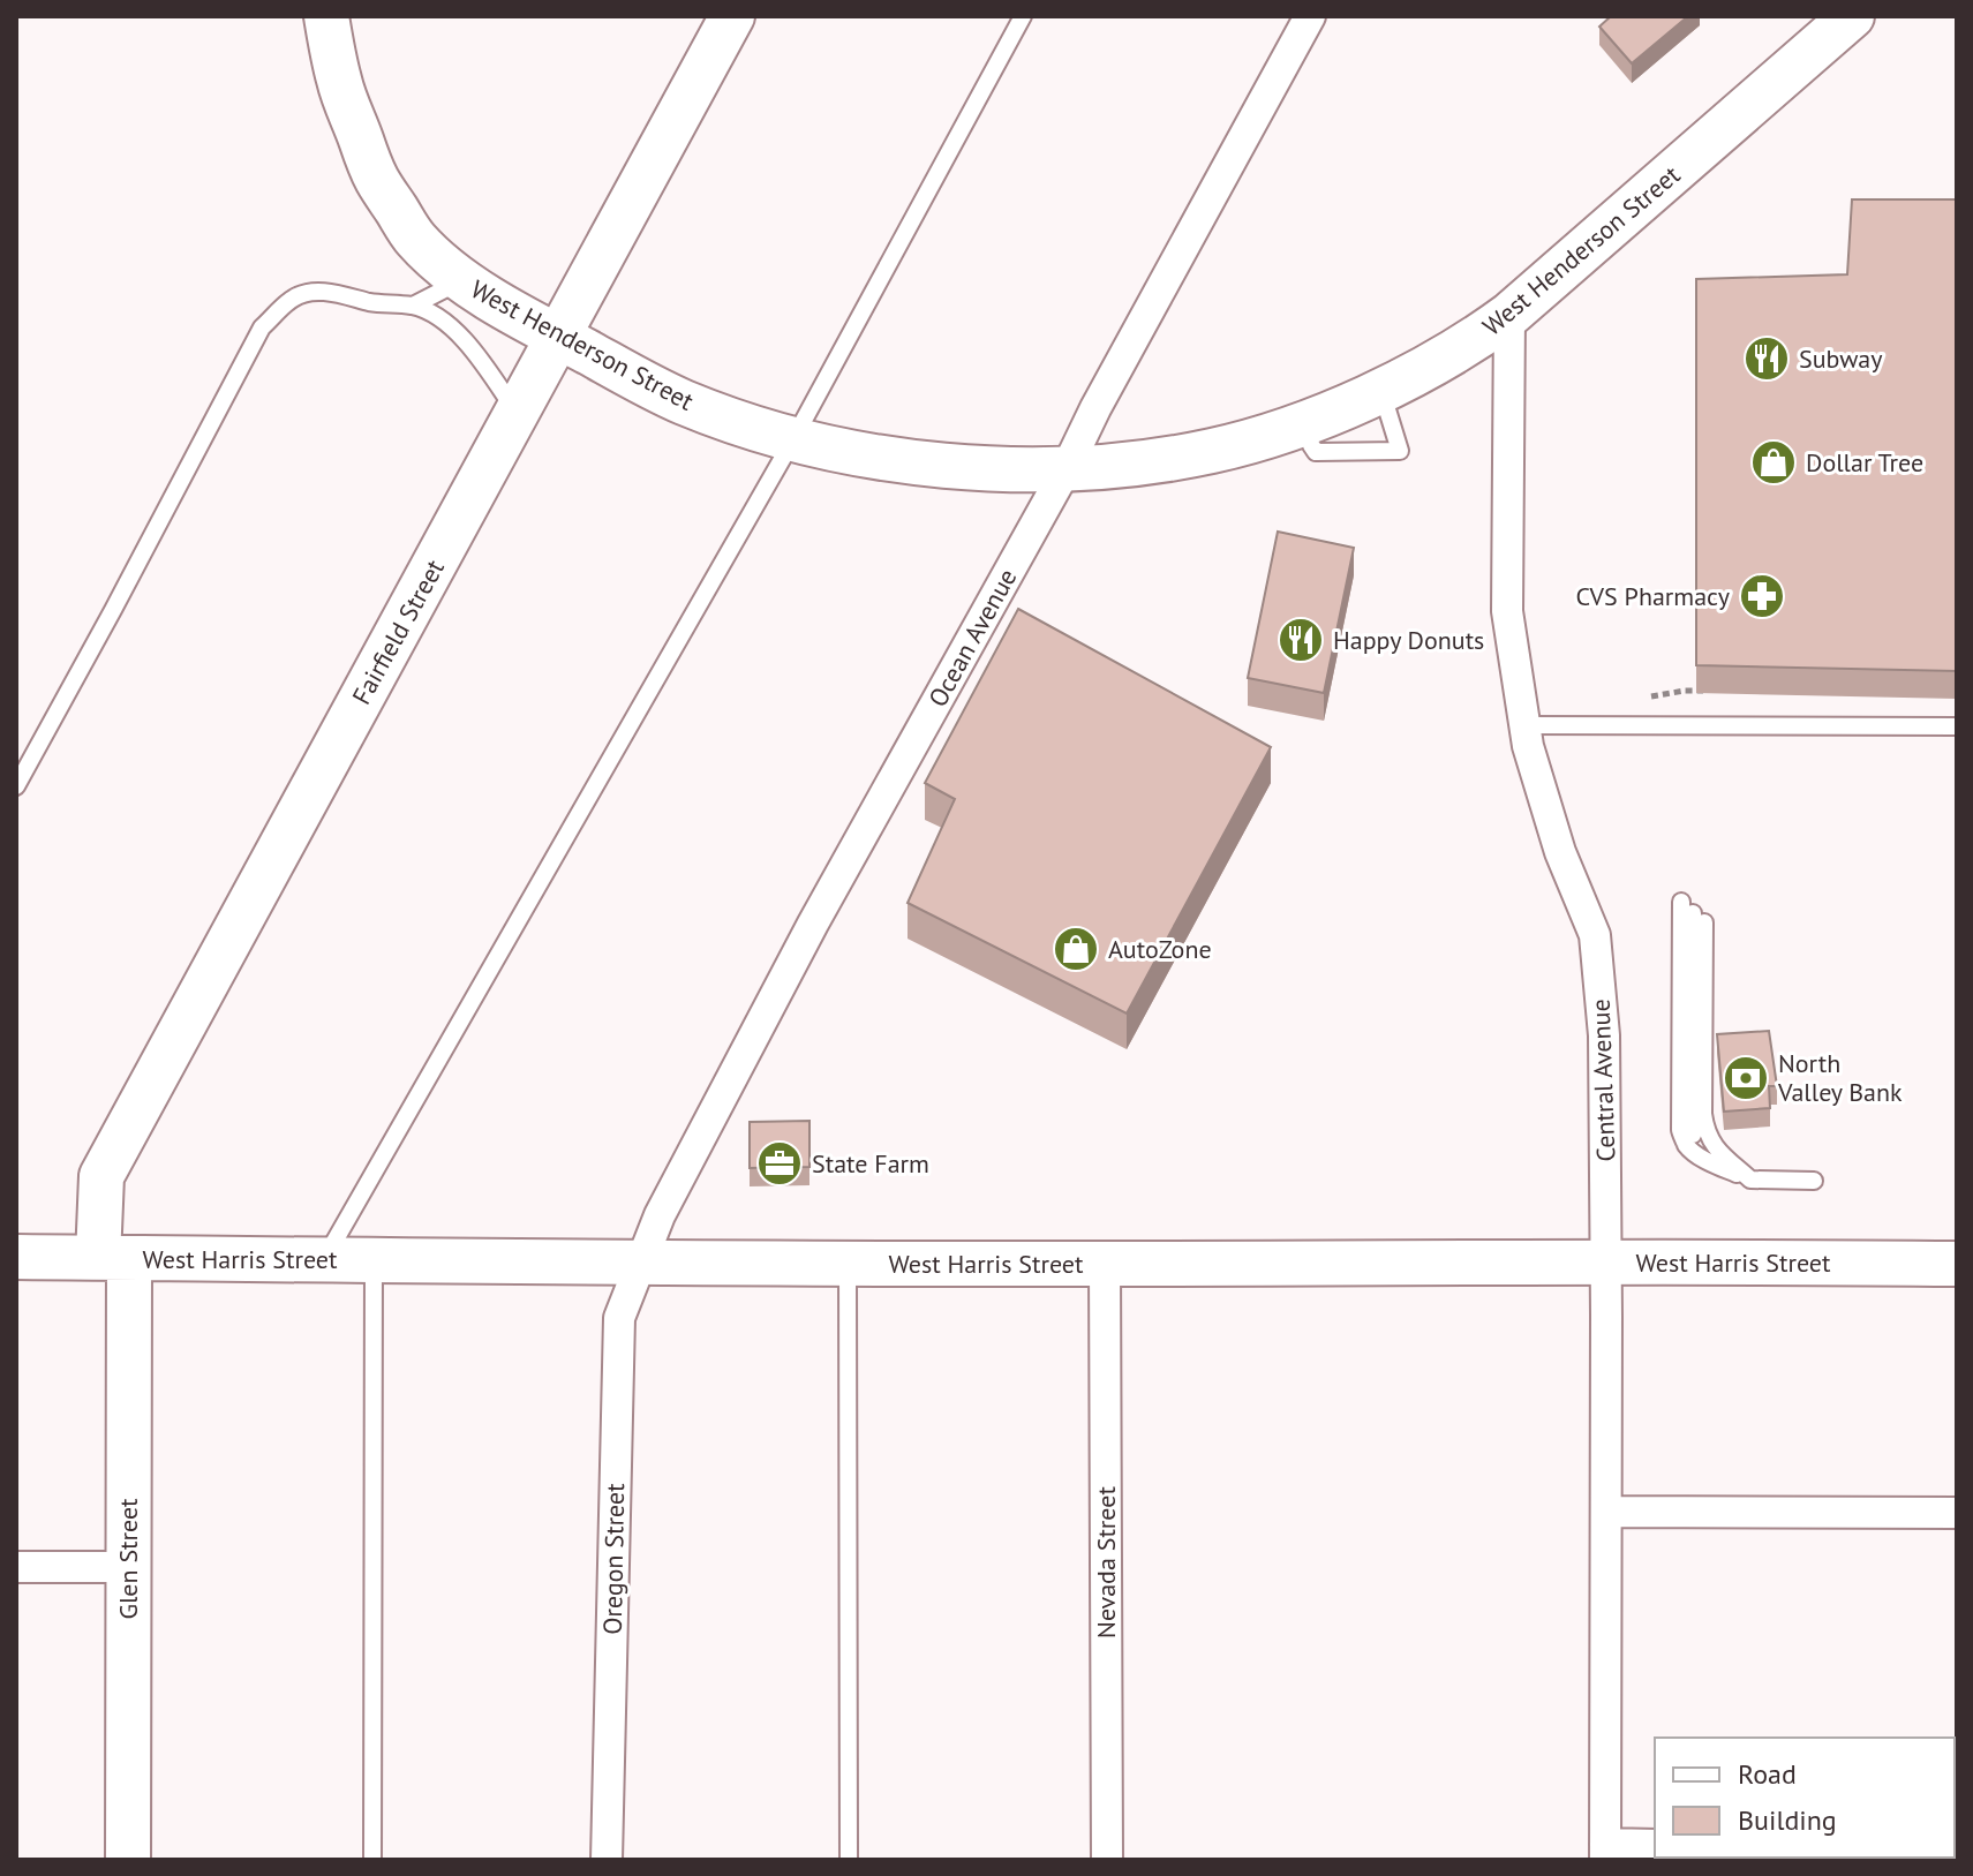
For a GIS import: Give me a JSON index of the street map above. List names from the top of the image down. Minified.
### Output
{"streets":{"main road":["West Henderson Street","Fairfield Street","West Harris Street","Glen Street"],"street":["Ocean Avenue","Central Avenue","Oregon Street","Nevada Street"]},"crossings":[["West Henderson Street","Fairfield Street"],["West Henderson Street","Ocean Avenue"],["West Henderson Street","Central Avenue"],["Fairfield Street","West Harris Street"],["Fairfield Street","Glen Street"],["Ocean Avenue","West Harris Street"],["Ocean Avenue","Oregon Street"],["Central Avenue","West Harris Street"],["West Harris Street","Glen Street"],["West Harris Street","Oregon Street"],["West Harris Street","Nevada Street"]],"places":{"restaurant":["Subway","Happy Donuts"],"shop":["Dollar Tree","AutoZone"],"pharmacy":["CVS Pharmacy"],"bank":["North Valley Bank"],"office":["State Farm"]},"legend":["Road","Building"]}
